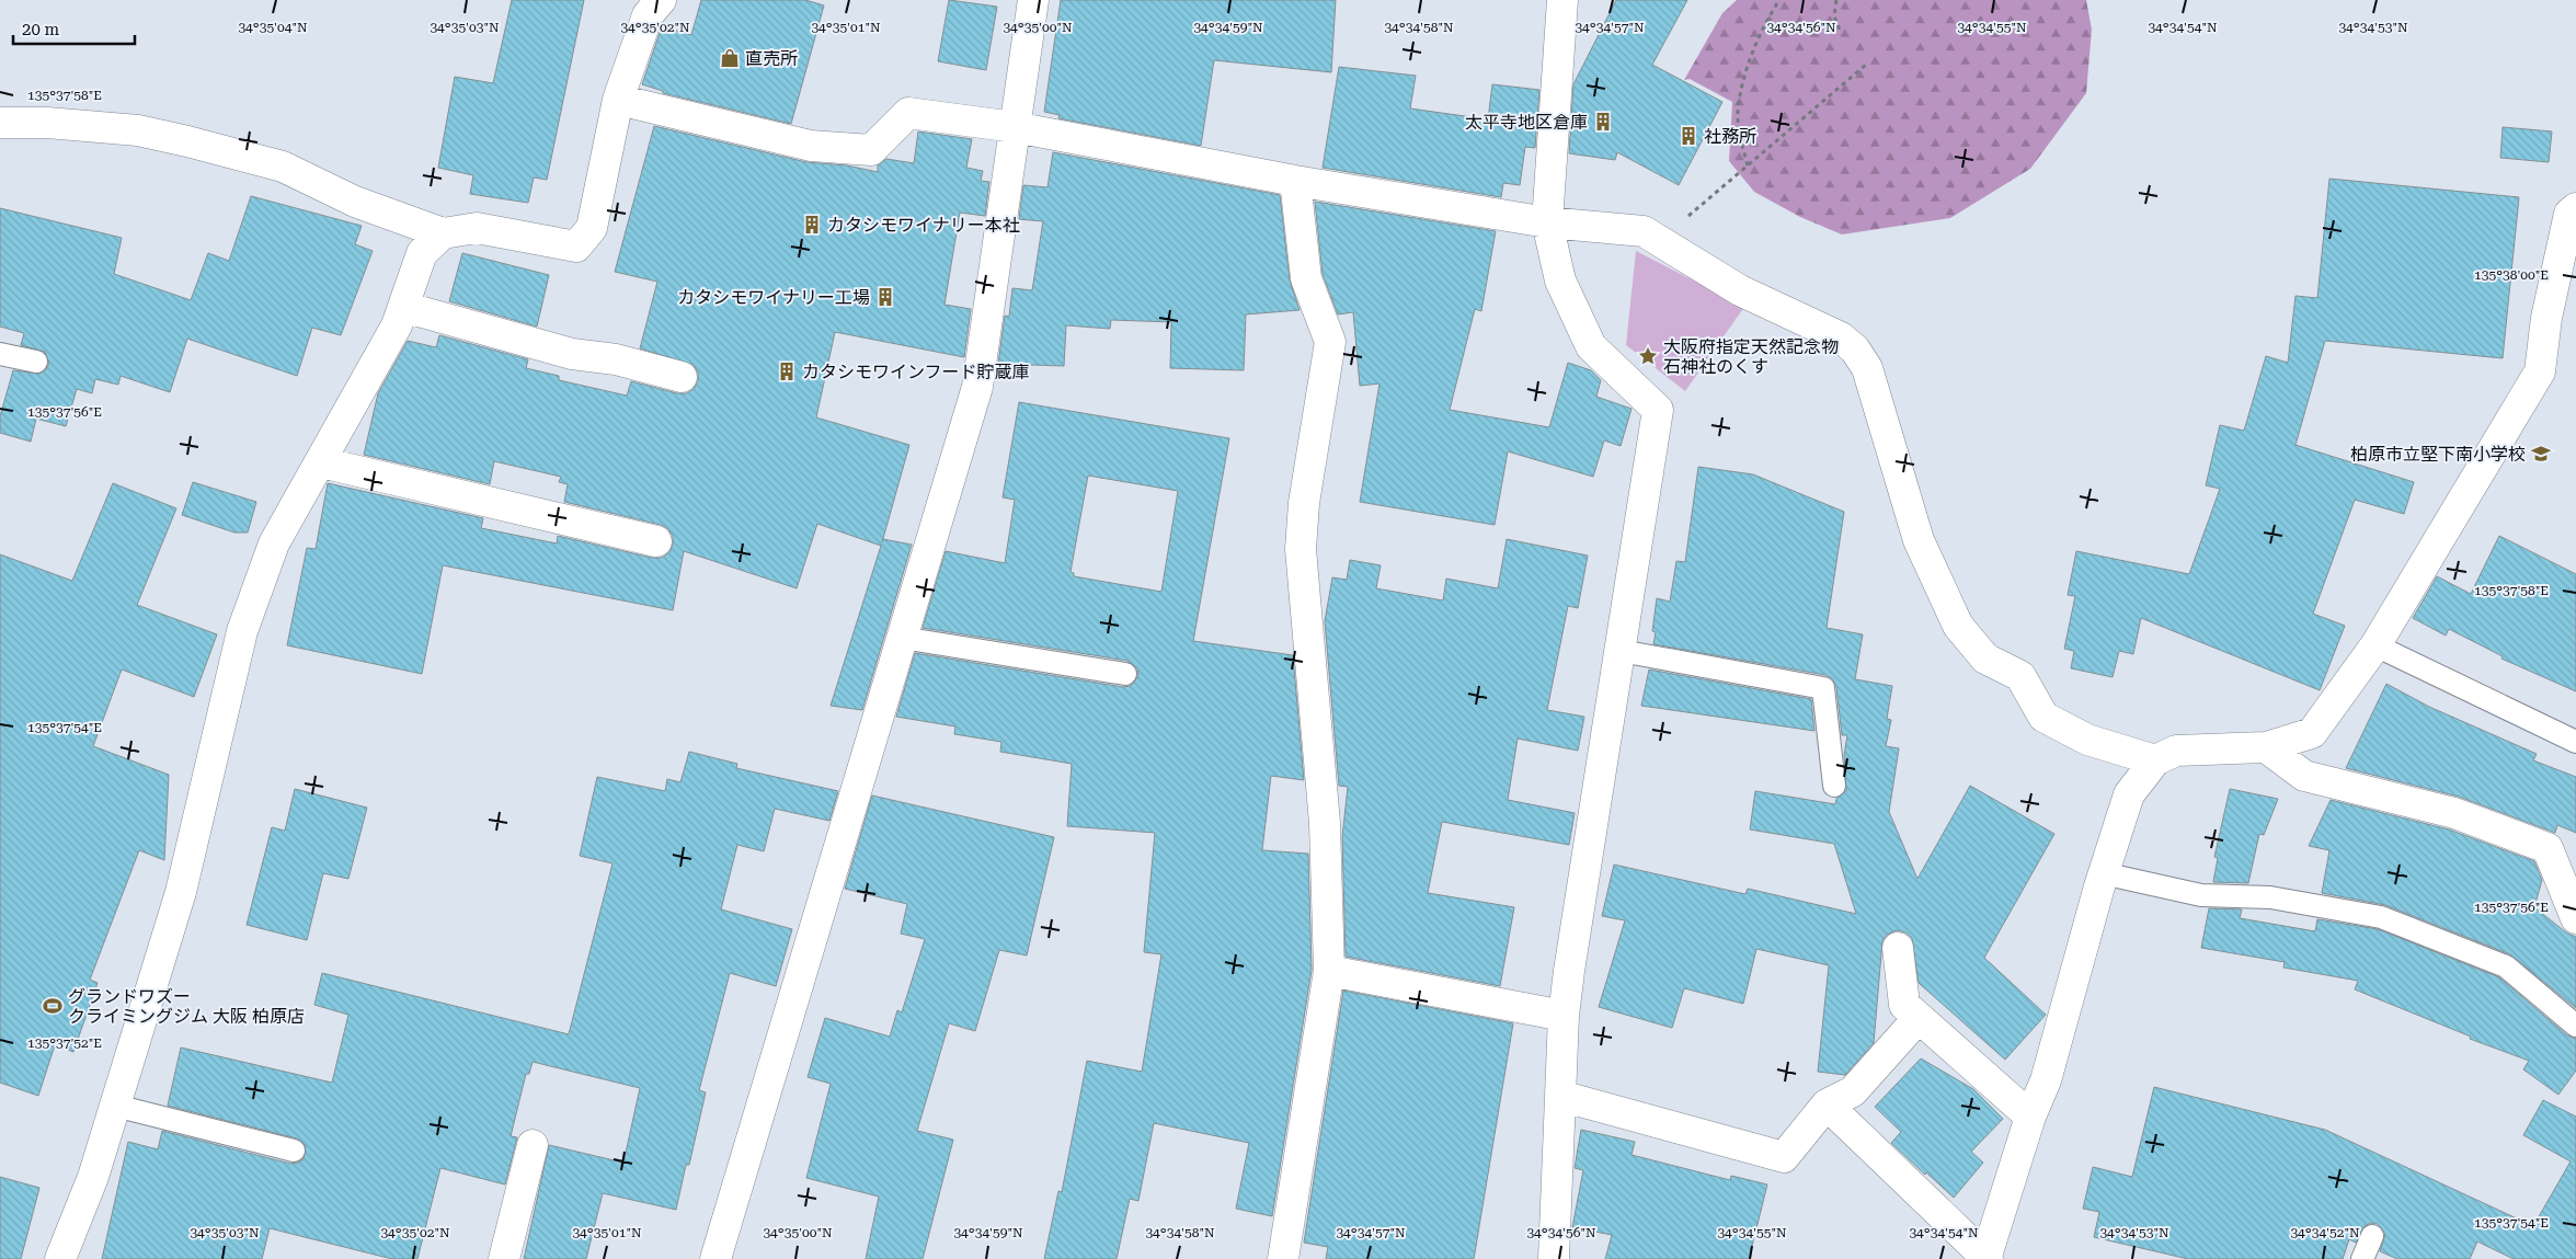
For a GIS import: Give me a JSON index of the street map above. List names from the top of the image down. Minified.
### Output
{"places":{"shop":["直売所"],"building":["太平寺地区倉庫","社務所","カタシモワイナリー本社","カタシモワイナリー工場","カタシモワインフード貯蔵庫"],"place":["大阪府指定天然記念物 石神社のくす"],"school or university":["柏原市立堅下南小学校"],"sports":["グランドワズー クライミングジム 大阪 柏原店"]},"scale_bar":"20 m","coordinates":["34°35'04\"N","34°35'03\"N","34°35'02\"N","34°35'01\"N","34°35'00\"N","34°34'59\"N","34°34'58\"N","34°34'57\"N","34°34'56\"N","34°34'55\"N","34°34'54\"N","34°34'53\"N","135°37'58\"E","135°38'00\"E","135°37'56\"E","135°37'54\"E","135°37'52\"E","34°34'52\"N"]}
